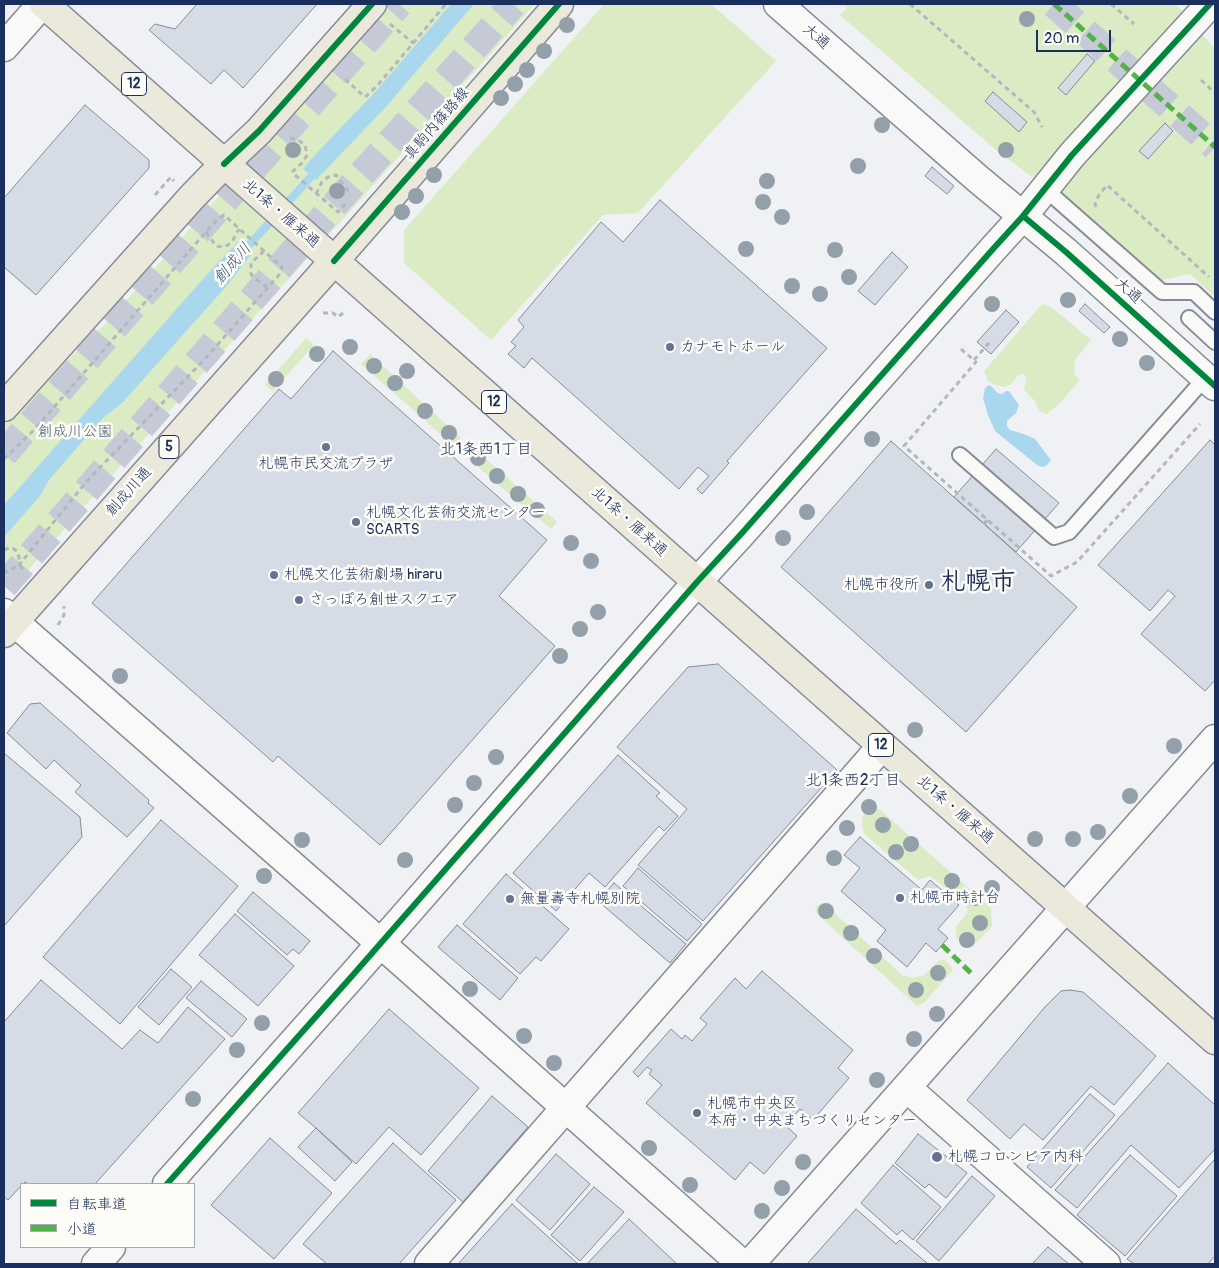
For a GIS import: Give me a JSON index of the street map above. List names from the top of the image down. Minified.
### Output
{"streets":{"main road":["12","真駒内篠路線","北1条・雁来通","5","創成川通"],"street":["大通"]},"crossings":[["真駒内篠路線","北1条・雁来通"],["真駒内篠路線","創成川通"],["北1条・雁来通","創成川通"]],"districts":["北1条西1丁目","札幌市","北1条西2丁目"],"water":["創成川"],"parks":["創成川公園"],"places":["カナモトホール","札幌市民交流プラザ","札幌文化芸術交流センター SCARTS","札幌文化芸術劇場 hiraru","札幌市役所","さっぽろ創世スクエア","札幌市時計台","無量壽寺札幌別院","札幌市中央区 本府・中央まちづくりセンター","札幌コロンビア内科"],"legend":["自転車道","小道"],"scale_bar":"20 m"}
